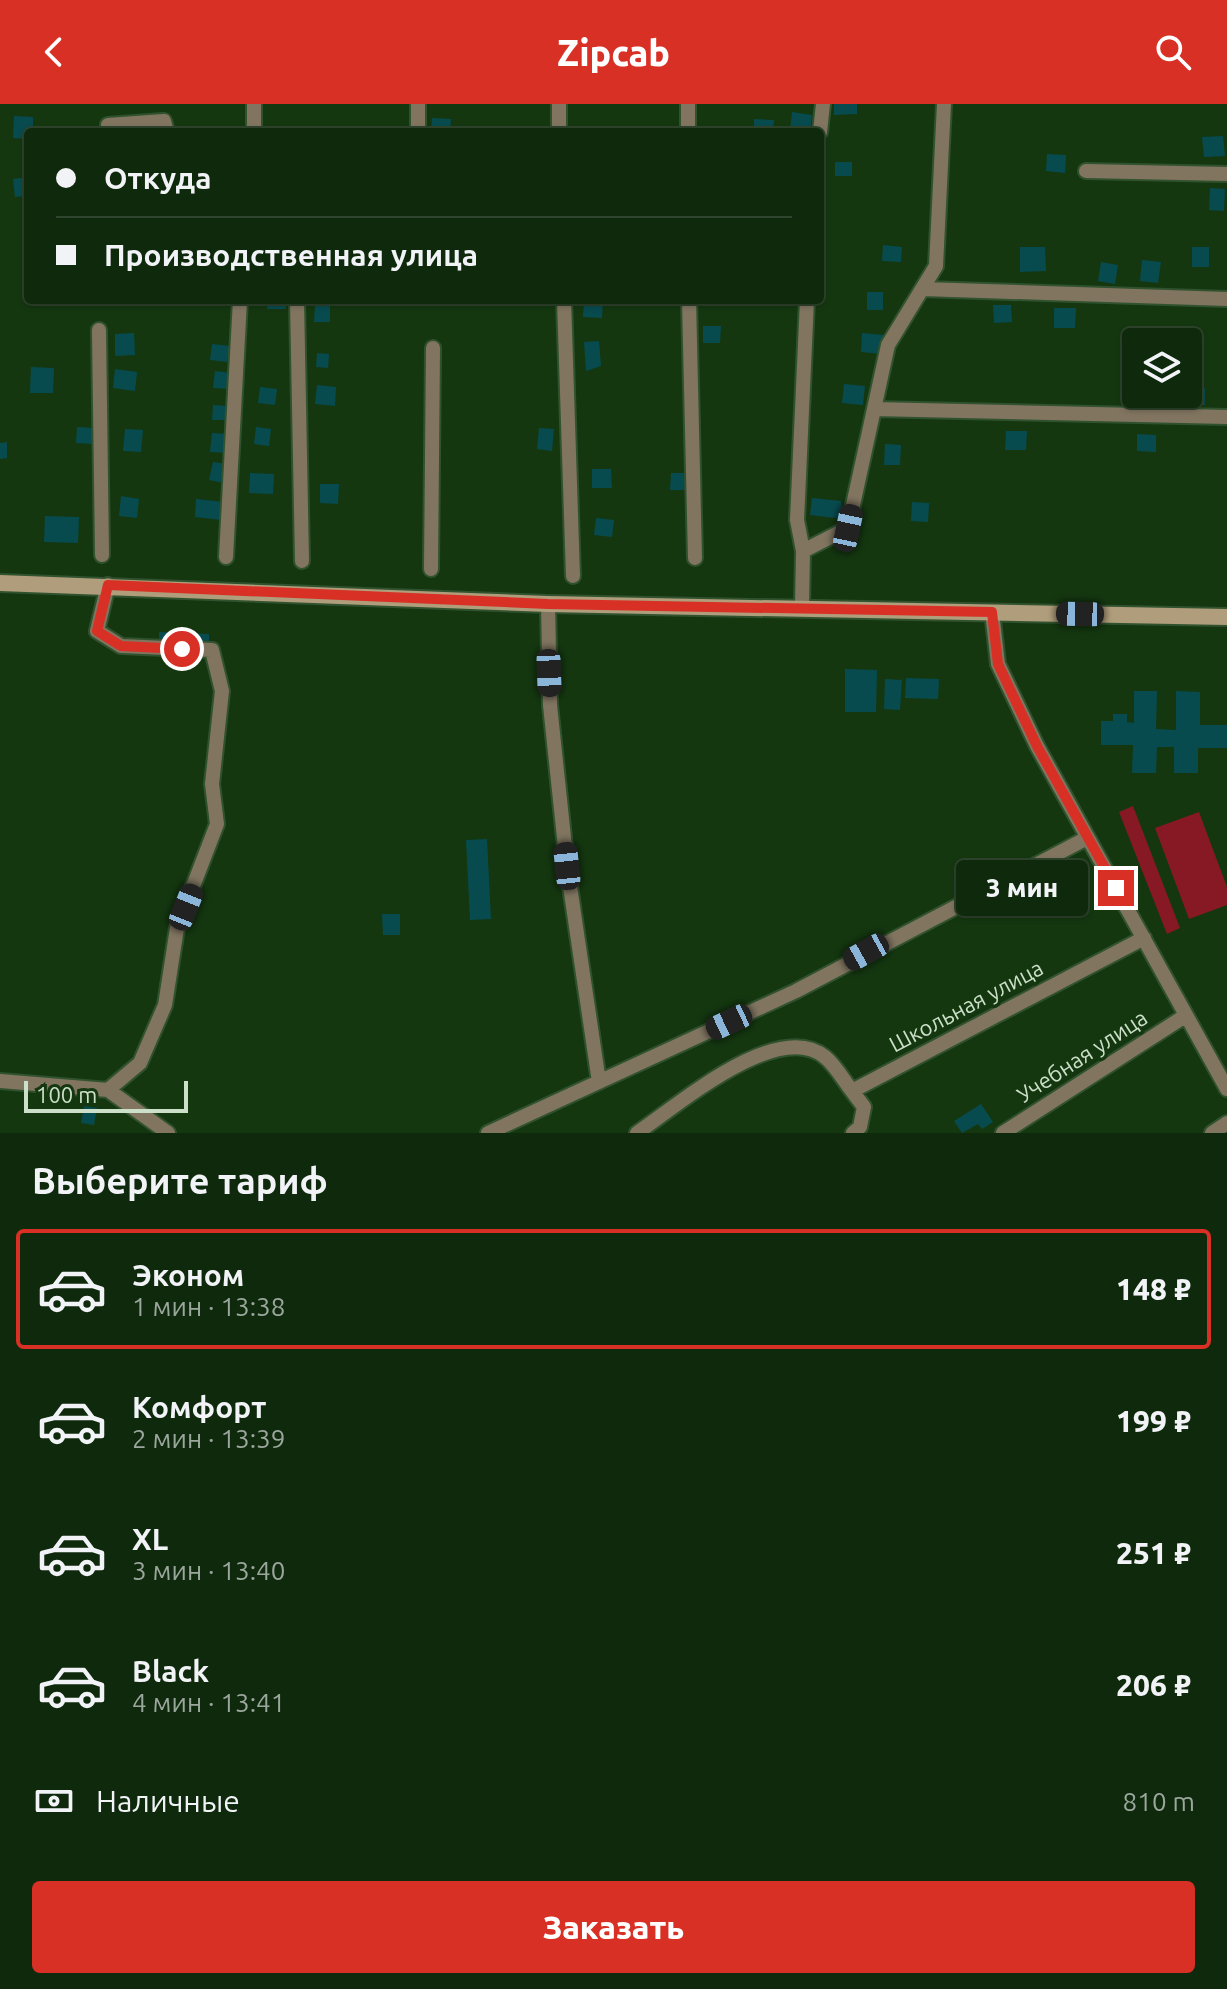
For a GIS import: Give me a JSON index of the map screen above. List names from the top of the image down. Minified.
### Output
{"streets":{"street":["Школьная улица","Учебная улица"]},"scale_bar":"100 m","page":{"header":"Zipcab","banner":["Откуда","Производственная улица"],"bubble":"3 мин","scale":"100 m","heading":"Выберите тариф","list":[{"name":"Эконом","note":"1 мин · 13:38","value":"148 ₽"},{"name":"Комфорт","note":"2 мин · 13:39","value":"199 ₽"},{"name":"XL","note":"3 мин · 13:40","value":"251 ₽"},{"name":"Black","note":"4 мин · 13:41","value":"206 ₽"}],"pay":["Наличные","810 m"],"buttons":"Заказать"}}
